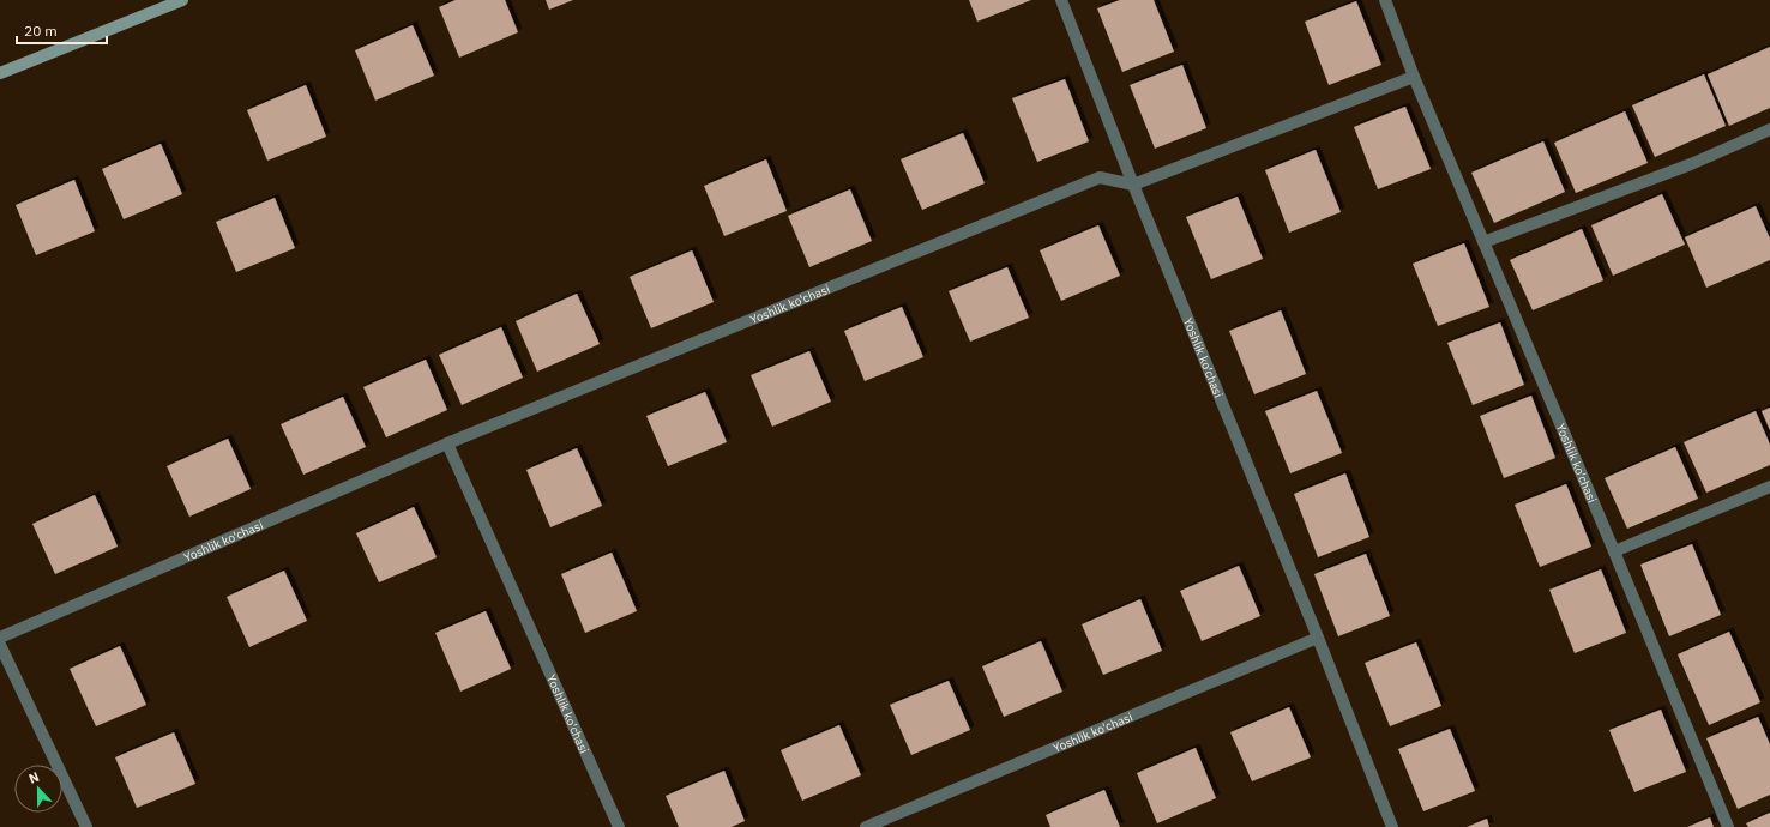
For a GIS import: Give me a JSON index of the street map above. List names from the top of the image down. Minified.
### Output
{"streets":{"street":["Yoshlik ko'chasi"]},"scale_bar":"20 m","north":"top"}
